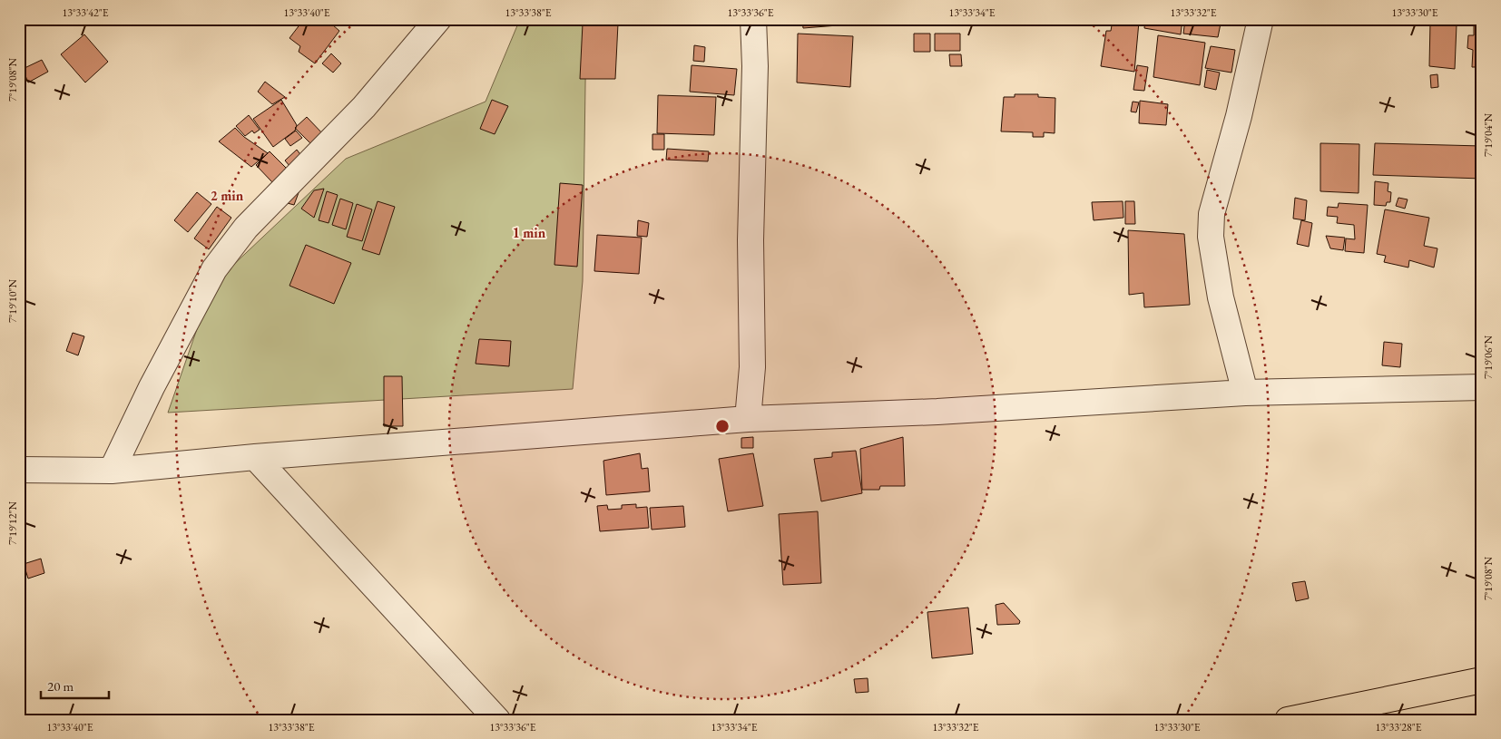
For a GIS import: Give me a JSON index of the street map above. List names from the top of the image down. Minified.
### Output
{"scale_bar":"20 m","coordinates":["13°33'42\"E","13°33'40\"E","13°33'38\"E","13°33'36\"E","13°33'34\"E","13°33'32\"E","13°33'30\"E","7°19'08\"N","7°19'04\"N","7°19'10\"N","7°19'06\"N","7°19'12\"N","13°33'28\"E"],"rings":["2 min","1 min"]}
